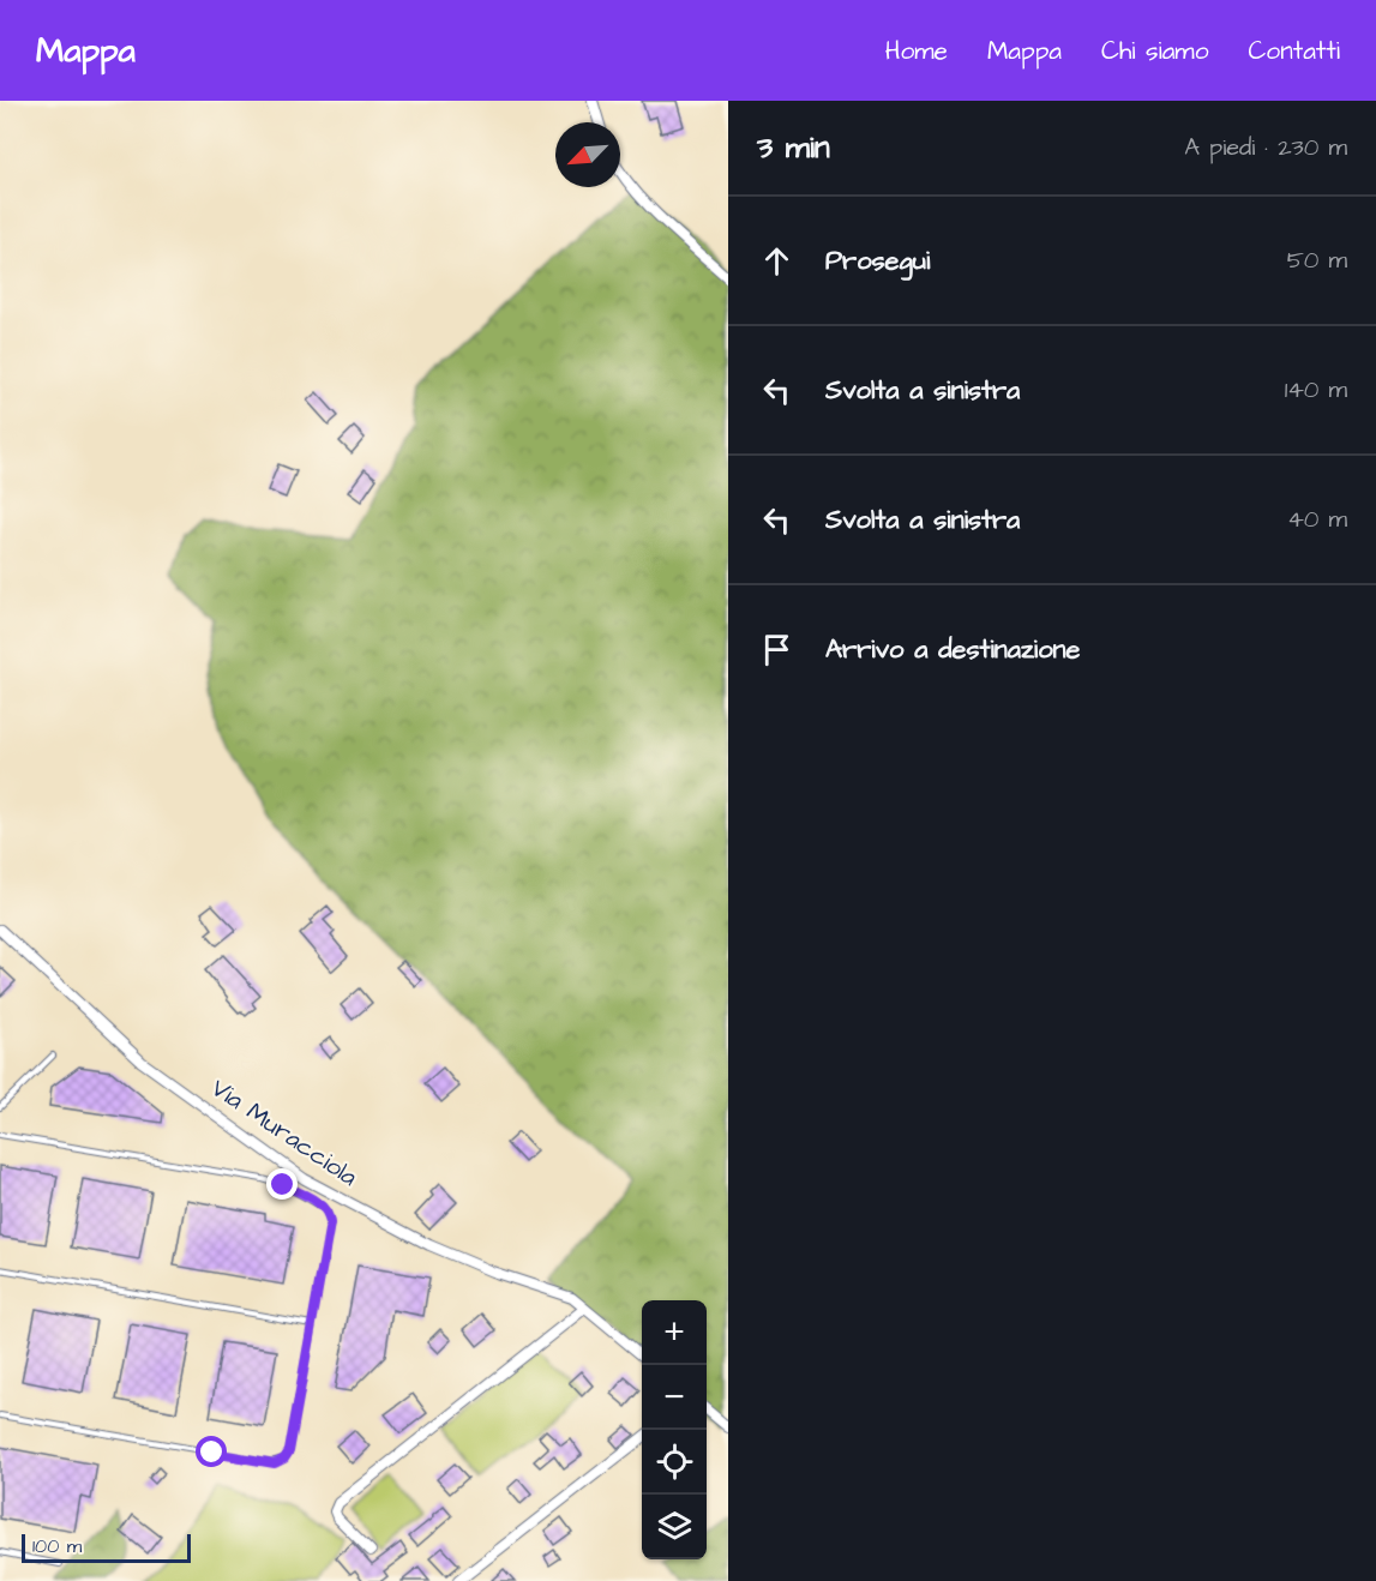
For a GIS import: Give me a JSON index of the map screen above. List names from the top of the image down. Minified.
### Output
{"streets":{"street":["Via Muracciola"]},"scale_bar":"100 m","north":"bottom left","page":{"header":"Mappa","nav":["Home","Mappa","Chi siamo","Contatti"],"heading":["3 min","A piedi · 230 m"],"list":[["Prosegui","50 m"],["Svolta a sinistra","140 m"],["Svolta a sinistra","40 m"],"Arrivo a destinazione"],"map_buttons":["+","−"],"scale":"100 m"}}
